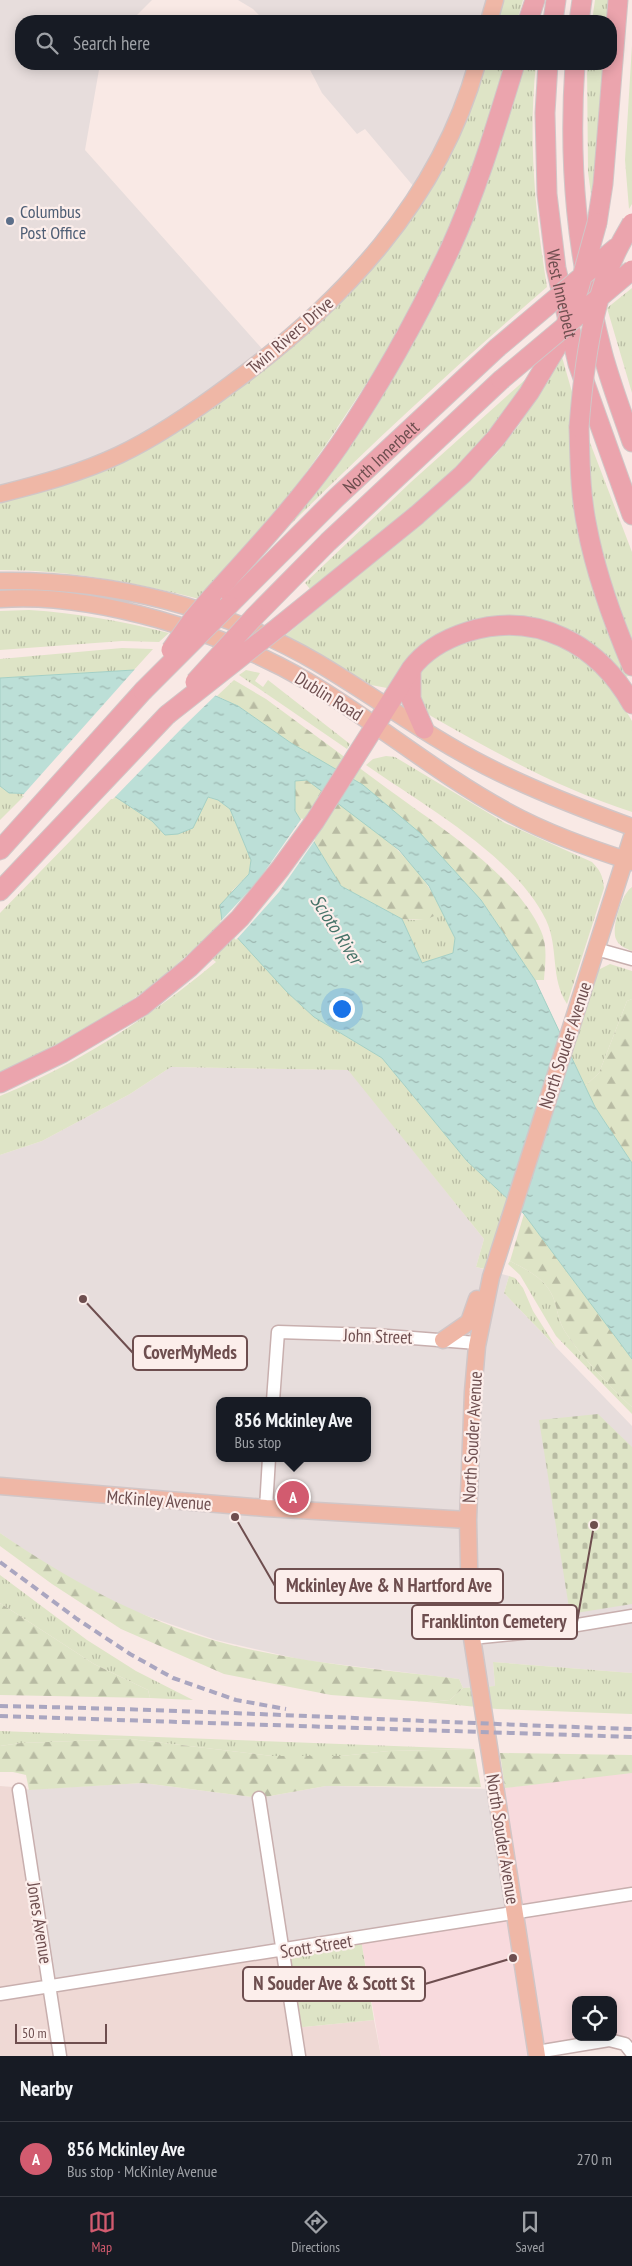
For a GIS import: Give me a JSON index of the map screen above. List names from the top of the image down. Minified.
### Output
{"streets":{"highway":["West Innerbelt","North Innerbelt"],"main road":["Twin Rivers Drive","Dublin Road","North Souder Avenue","McKinley Avenue"],"street":["John Street","Jones Avenue","Scott Street"]},"crossings":[["Dublin Road","North Souder Avenue"],["North Souder Avenue","John Street"],["North Souder Avenue","McKinley Avenue"],["North Souder Avenue","Scott Street"],["Jones Avenue","Scott Street"]],"water":["Scioto River"],"places":["Columbus Post Office","CoverMyMeds","Mckinley Ave & N Hartford Ave","Franklinton Cemetery","N Souder Ave & Scott St"],"scale_bar":"50 m","page":{"search":"Search here","popup":["856 Mckinley Ave","Bus stop"],"pins":"A","scale":"50 m","heading":"Nearby","list":[{"mark":"A","name":"856 Mckinley Ave","note":"Bus stop · McKinley Avenue","value":"270 m"}],"nav":["Map","Directions","Saved"]}}
